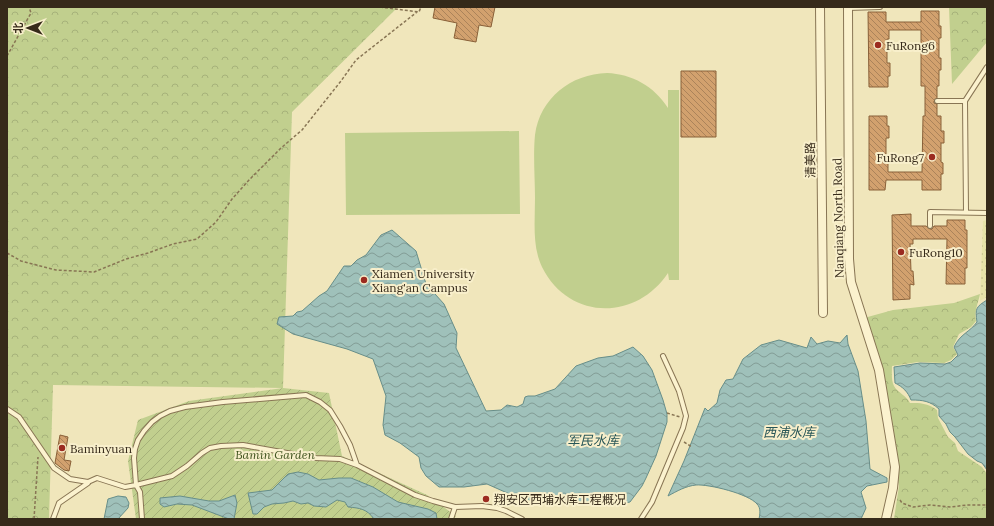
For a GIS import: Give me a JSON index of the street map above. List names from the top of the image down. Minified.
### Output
{"streets":{"street":["清美路","Nanqiang North Road"]},"water":["西浦水库","军民水库"],"parks":["Bamin Garden"],"places":["FuRong6","FuRong7","FuRong10","Xiamen University Xiang'an Campus","Baminyuan","翔安区西埔水库工程概况"],"north":"left"}
